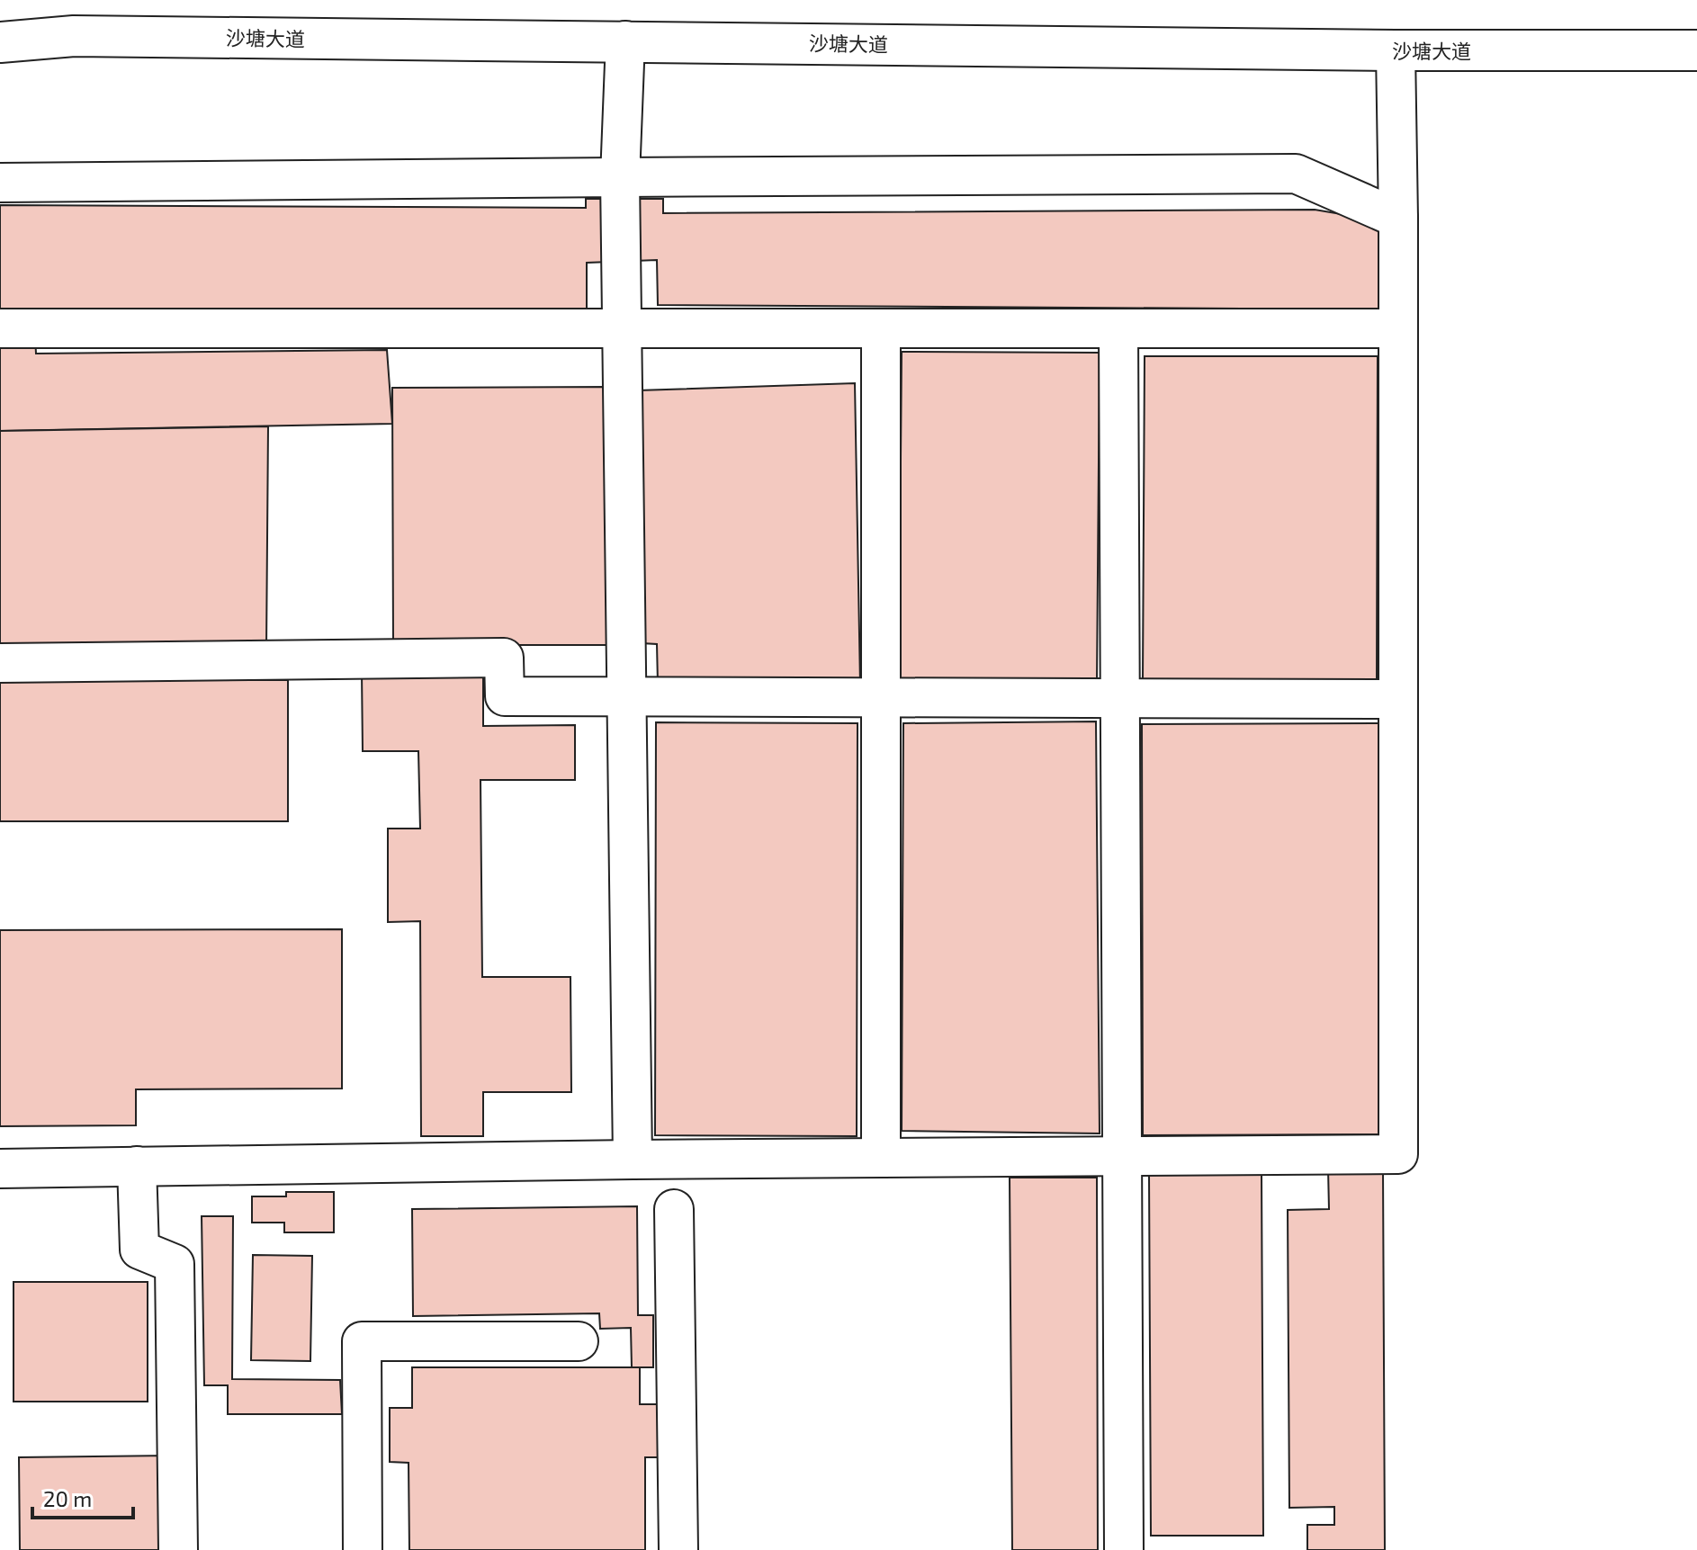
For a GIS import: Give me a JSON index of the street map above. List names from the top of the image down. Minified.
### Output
{"streets":{"main road":["沙塘大道"]},"scale_bar":"20 m"}
